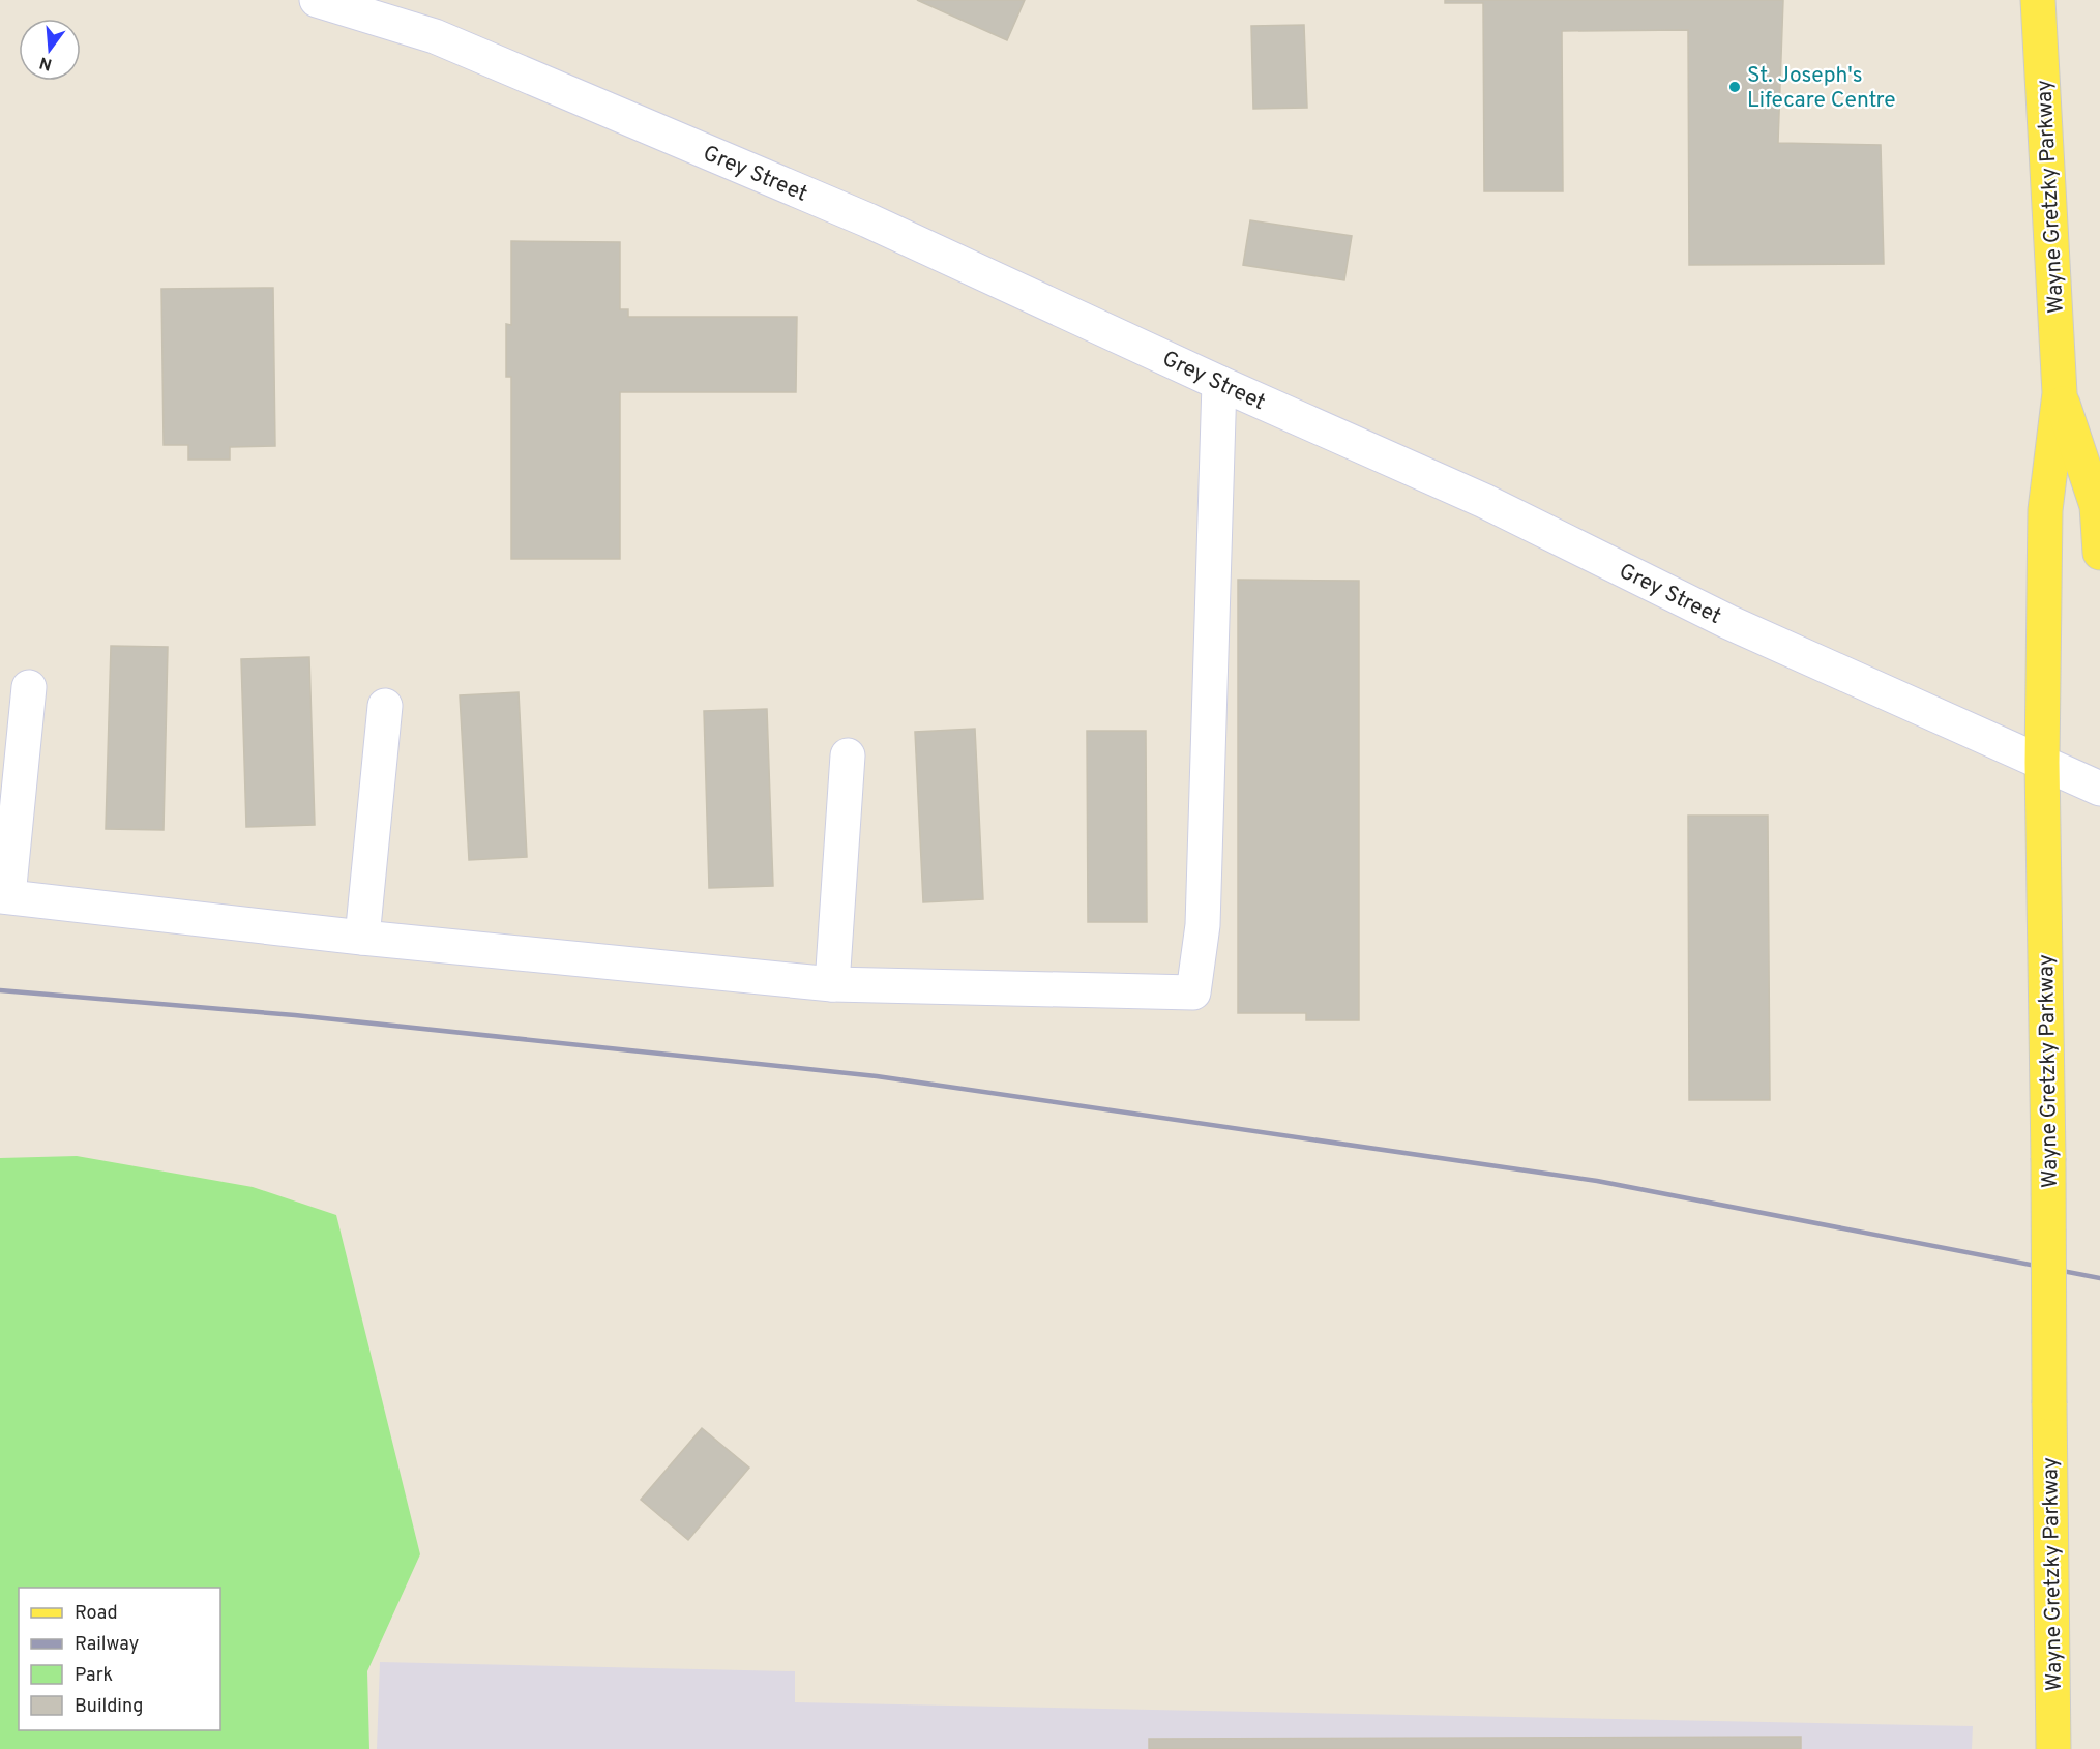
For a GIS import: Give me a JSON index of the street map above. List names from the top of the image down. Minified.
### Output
{"streets":{"main road":["Wayne Gretzky Parkway"],"street":["Grey Street"]},"crossings":[["Grey Street","Wayne Gretzky Parkway"]],"places":["St. Joseph's Lifecare Centre"],"legend":["Road","Railway","Park","Building"],"north":"bottom"}
